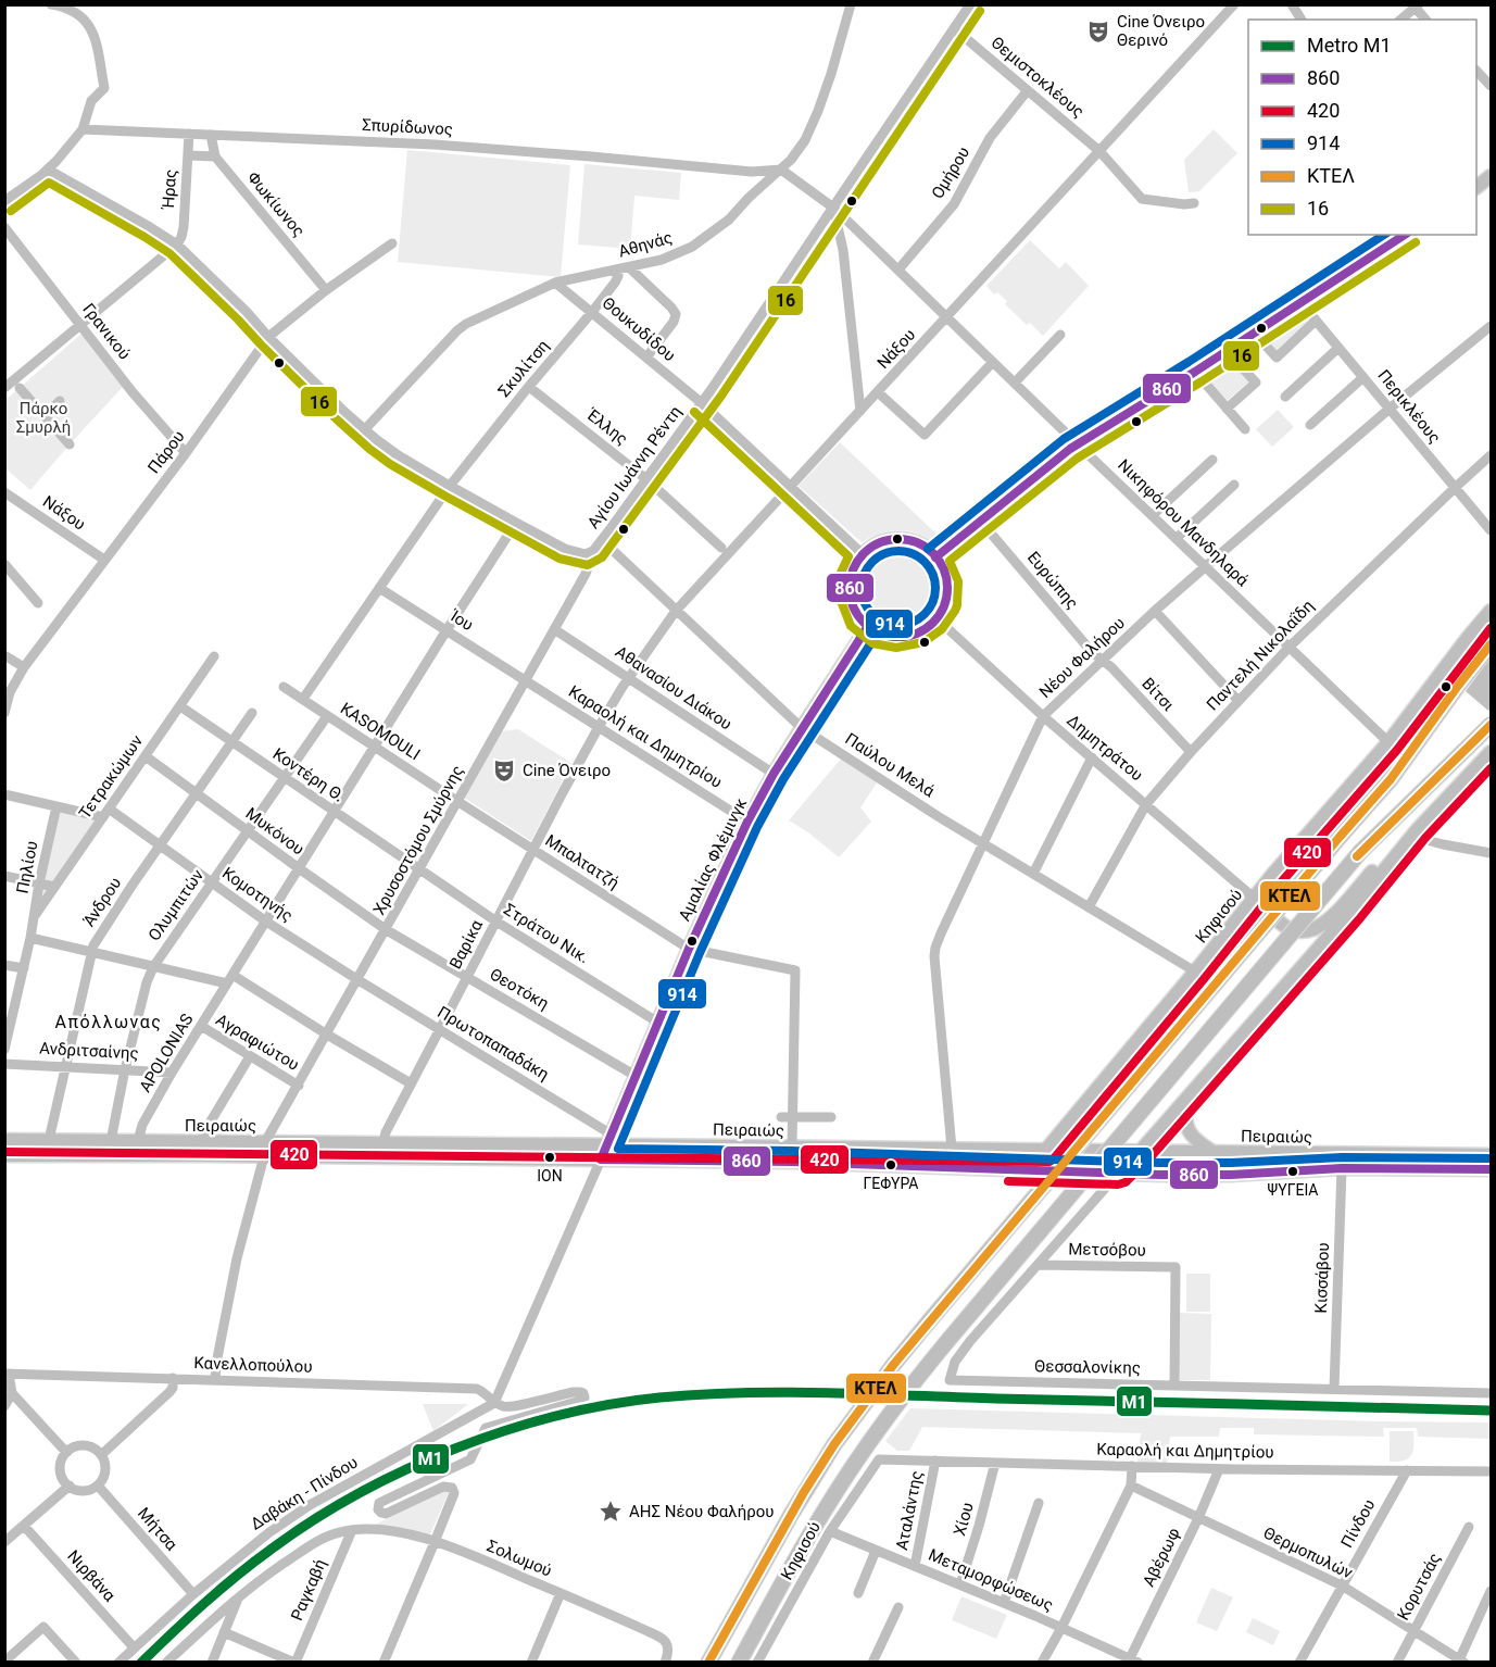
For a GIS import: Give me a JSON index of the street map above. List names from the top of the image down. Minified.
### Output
{"streets":{"main road":["Αμαλίας Φλέμινγκ","Κηφισού","Πειραιώς"],"street":["Θεμιστοκλέους","Σπυρίδωνος","Ομήρου","Ήρας","Φωκίωνος","Αθηνάς","Θουκυδίδου","Γρανικού","Νάξου","Σκυλίτση","Περικλέους","Έλλης","Πάρου","Αγίου Ιωάννη Ρέντη","Νικηφόρου Μανδηλαρά","Ευρώπης","Ίου","Παντελή Νικολαΐδη","Νέου Φαλήρου","Αθανασίου Διάκου","Βίτσι","KASOMOULI","Καραολή και Δημητρίου","Δημητράτου","Παύλου Μελά","Κοντέρη Θ.","Τετρακώμων","Μυκόνου","Χρυσοστόμου Σμύρνης","Μπαλτατζή","Πηλίου","Κομοτηνής","Άνδρου","Ολυμπιτών","Στράτου Νικ.","Βαρίκα","Θεοτόκη","Αγραφιώτου","Πρωτοπαπαδάκη","Ανδριτσαίνης","APOLONIAS","Μετσόβου","Κισσάβου","Κανελλοπούλου","Θεσσαλονίκης","Δαβάκη - Πίνδου","Αταλάντης","Χίου","Πίνδου","Μήτσα","Θερμοπυλών","Αβέρωφ","Σολωμού","Νιρβάνα","Μεταμορφώσεως","Κορυτσάς","Ραγκαβή"]},"crossings":[["Θεμιστοκλέους","Ομήρου"],["Θεμιστοκλέους","Νάξου"],["Θεμιστοκλέους","Αγίου Ιωάννη Ρέντη"],["Σπυρίδωνος","Ήρας"],["Σπυρίδωνος","Φωκίωνος"],["Σπυρίδωνος","Αθηνάς"],["Σπυρίδωνος","Νικηφόρου Μανδηλαρά"],["Ομήρου","Νικηφόρου Μανδηλαρά"],["Ήρας","Αγίου Ιωάννη Ρέντη"],["Φωκίωνος","Πάρου"],["Αθηνάς","Θουκυδίδου"],["Αθηνάς","Σκυλίτση"],["Αθηνάς","Αγίου Ιωάννη Ρέντη"],["Αθηνάς","Νικηφόρου Μανδηλαρά"],["Θουκυδίδου","Σκυλίτση"],["Θουκυδίδου","Αγίου Ιωάννη Ρέντη"],["Γρανικού","Πάρου"],["Νάξου","Πάρου"],["Νάξου","Νικηφόρου Μανδηλαρά"],["Νάξου","Αθανασίου Διάκου"],["Νάξου","Καραολή και Δημητρίου"],["Νάξου","Παύλου Μελά"],["Νάξου","Βαρίκα"],["Σκυλίτση","Έλλης"],["Σκυλίτση","Αγίου Ιωάννη Ρέντη"],["Σκυλίτση","Ίου"],["Σκυλίτση","KASOMOULI"],["Περικλέους","Παντελή Νικολαΐδη"],["Περικλέους","Νέου Φαλήρου"],["Έλλης","Αγίου Ιωάννη Ρέντη"],["Πάρου","Αγίου Ιωάννη Ρέντη"],["Αγίου Ιωάννη Ρέντη","Νικηφόρου Μανδηλαρά"],["Αγίου Ιωάννη Ρέντη","Παύλου Μελά"],["Αγίου Ιωάννη Ρέντη","Χρυσοστόμου Σμύρνης"],["Αγίου Ιωάννη Ρέντη","APOLONIAS"],["Νικηφόρου Μανδηλαρά","Παντελή Νικολαΐδη"],["Νικηφόρου Μανδηλαρά","Νέου Φαλήρου"],["Νικηφόρου Μανδηλαρά","Κηφισού"],["Ευρώπης","Νέου Φαλήρου"],["Ευρώπης","Βίτσι"],["Ίου","Καραολή και Δημητρίου"],["Ίου","Χρυσοστόμου Σμύρνης"],["Ίου","APOLONIAS"],["Παντελή Νικολαΐδη","Βίτσι"],["Παντελή Νικολαΐδη","Δημητράτου"],["Παντελή Νικολαΐδη","Παύλου Μελά"],["Νέου Φαλήρου","Βίτσι"],["Νέου Φαλήρου","Δημητράτου"],["Νέου Φαλήρου","Παύλου Μελά"],["Νέου Φαλήρου","Πειραιώς"],["Αθανασίου Διάκου","Χρυσοστόμου Σμύρνης"],["Αθανασίου Διάκου","Αμαλίας Φλέμινγκ"],["KASOMOULI","Χρυσοστόμου Σμύρνης"],["KASOMOULI","Μπαλτατζή"],["KASOMOULI","Ολυμπιτών"],["KASOMOULI","APOLONIAS"],["Καραολή και Δημητρίου","Χρυσοστόμου Σμύρνης"],["Καραολή και Δημητρίου","Αμαλίας Φλέμινγκ"],["Καραολή και Δημητρίου","Κηφισού"],["Καραολή και Δημητρίου","Βαρίκα"],["Καραολή και Δημητρίου","Αταλάντης"],["Καραολή και Δημητρίου","Χίου"],["Καραολή και Δημητρίου","Πίνδου"],["Καραολή και Δημητρίου","Αβέρωφ"],["Δημητράτου","Αμαλίας Φλέμινγκ"],["Δημητράτου","Κηφισού"],["Παύλου Μελά","Αμαλίας Φλέμινγκ"],["Παύλου Μελά","Κηφισού"],["Κοντέρη Θ.","Τετρακώμων"],["Κοντέρη Θ.","Χρυσοστόμου Σμύρνης"],["Κοντέρη Θ.","Άνδρου"],["Κοντέρη Θ.","Ολυμπιτών"],["Κοντέρη Θ.","Στράτου Νικ."],["Κοντέρη Θ.","APOLONIAS"],["Τετρακώμων","Μυκόνου"],["Τετρακώμων","Πηλίου"],["Τετρακώμων","Κομοτηνής"],["Μυκόνου","Χρυσοστόμου Σμύρνης"],["Μυκόνου","Άνδρου"],["Μυκόνου","Ολυμπιτών"],["Μυκόνου","Θεοτόκη"],["Μυκόνου","APOLONIAS"],["Χρυσοστόμου Σμύρνης","Μπαλτατζή"],["Χρυσοστόμου Σμύρνης","Κομοτηνής"],["Χρυσοστόμου Σμύρνης","Στράτου Νικ."],["Χρυσοστόμου Σμύρνης","Θεοτόκη"],["Χρυσοστόμου Σμύρνης","Αγραφιώτου"],["Χρυσοστόμου Σμύρνης","Πρωτοπαπαδάκη"],["Χρυσοστόμου Σμύρνης","Πειραιώς"],["Αμαλίας Φλέμινγκ","Μπαλτατζή"],["Αμαλίας Φλέμινγκ","Στράτου Νικ."],["Αμαλίας Φλέμινγκ","Θεοτόκη"],["Αμαλίας Φλέμινγκ","Πρωτοπαπαδάκη"],["Αμαλίας Φλέμινγκ","Πειραιώς"],["Μπαλτατζή","Βαρίκα"],["Πηλίου","Κομοτηνής"],["Κομοτηνής","Άνδρου"],["Κομοτηνής","Ολυμπιτών"],["Κομοτηνής","Πρωτοπαπαδάκη"],["Κομοτηνής","APOLONIAS"],["Άνδρου","Ανδριτσαίνης"],["Άνδρου","Πειραιώς"],["Ολυμπιτών","Ανδριτσαίνης"],["Ολυμπιτών","Πειραιώς"],["Κηφισού","Πειραιώς"],["Κηφισού","Μεταμορφώσεως"],["Στράτου Νικ.","Βαρίκα"],["Βαρίκα","Θεοτόκη"],["Βαρίκα","Πρωτοπαπαδάκη"],["Βαρίκα","Πειραιώς"],["Αγραφιώτου","APOLONIAS"],["Πρωτοπαπαδάκη","Πειραιώς"],["Ανδριτσαίνης","APOLONIAS"],["APOLONIAS","Πειραιώς"],["Πειραιώς","Κισσάβου"],["Πειραιώς","Θεσσαλονίκης"],["Μετσόβου","Θεσσαλονίκης"],["Κισσάβου","Θεσσαλονίκης"],["Κανελλοπούλου","Δαβάκη - Πίνδου"],["Δαβάκη - Πίνδου","Μήτσα"],["Δαβάκη - Πίνδου","Νιρβάνα"],["Αταλάντης","Μεταμορφώσεως"],["Χίου","Μεταμορφώσεως"],["Πίνδου","Θερμοπυλών"],["Θερμοπυλών","Αβέρωφ"],["Θερμοπυλών","Κορυτσάς"],["Αβέρωφ","Μεταμορφώσεως"],["Σολωμού","Ραγκαβή"]],"districts":["Απόλλωνας"],"parks":["Πάρκο Σµυρλή"],"places":{"theatre":["Cine Όνειρο Θερινό","Cine Όνειρο"],"other":["ΙΟΝ","ΓΕΦΥΡΑ","ΨΥΓΕΙΑ"],"place":["ΑΗΣ Νέου Φαλήρου"]},"lines":["transit line 16","transit line 860","transit line 914","transit line 420","transit line ΚΤΕΛ","metro line Μ1"],"legend":["Metro Μ1","860","420","914","ΚΤΕΛ","16"]}
